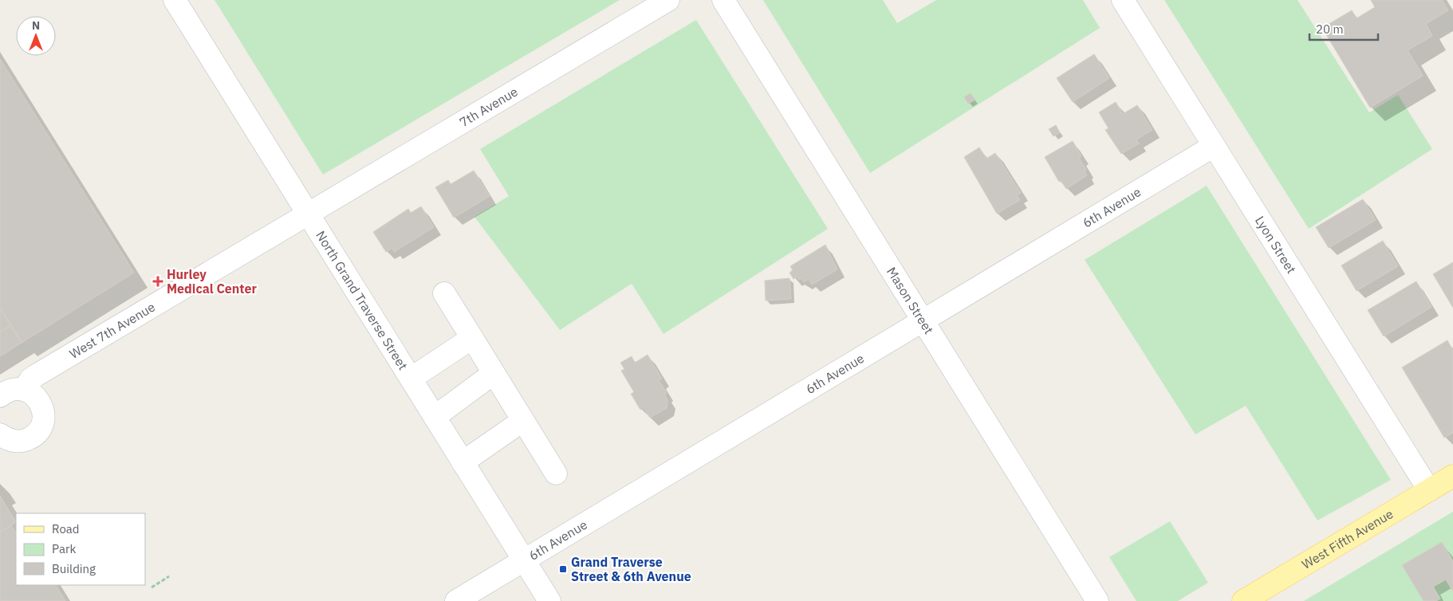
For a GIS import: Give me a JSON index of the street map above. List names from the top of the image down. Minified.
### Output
{"streets":{"main road":["West Fifth Avenue"],"street":["7th Avenue","6th Avenue","Lyon Street","North Grand Traverse Street","Mason Street","West 7th Avenue"]},"crossings":[["7th Avenue","North Grand Traverse Street"],["7th Avenue","West 7th Avenue"],["6th Avenue","Lyon Street"],["6th Avenue","North Grand Traverse Street"],["6th Avenue","Mason Street"],["Lyon Street","West Fifth Avenue"],["North Grand Traverse Street","West 7th Avenue"]],"places":{"health":["Hurley Medical Center"],"transit":["Grand Traverse Street & 6th Avenue"]},"legend":["Road","Park","Building"],"scale_bar":"20 m","north":"top"}
